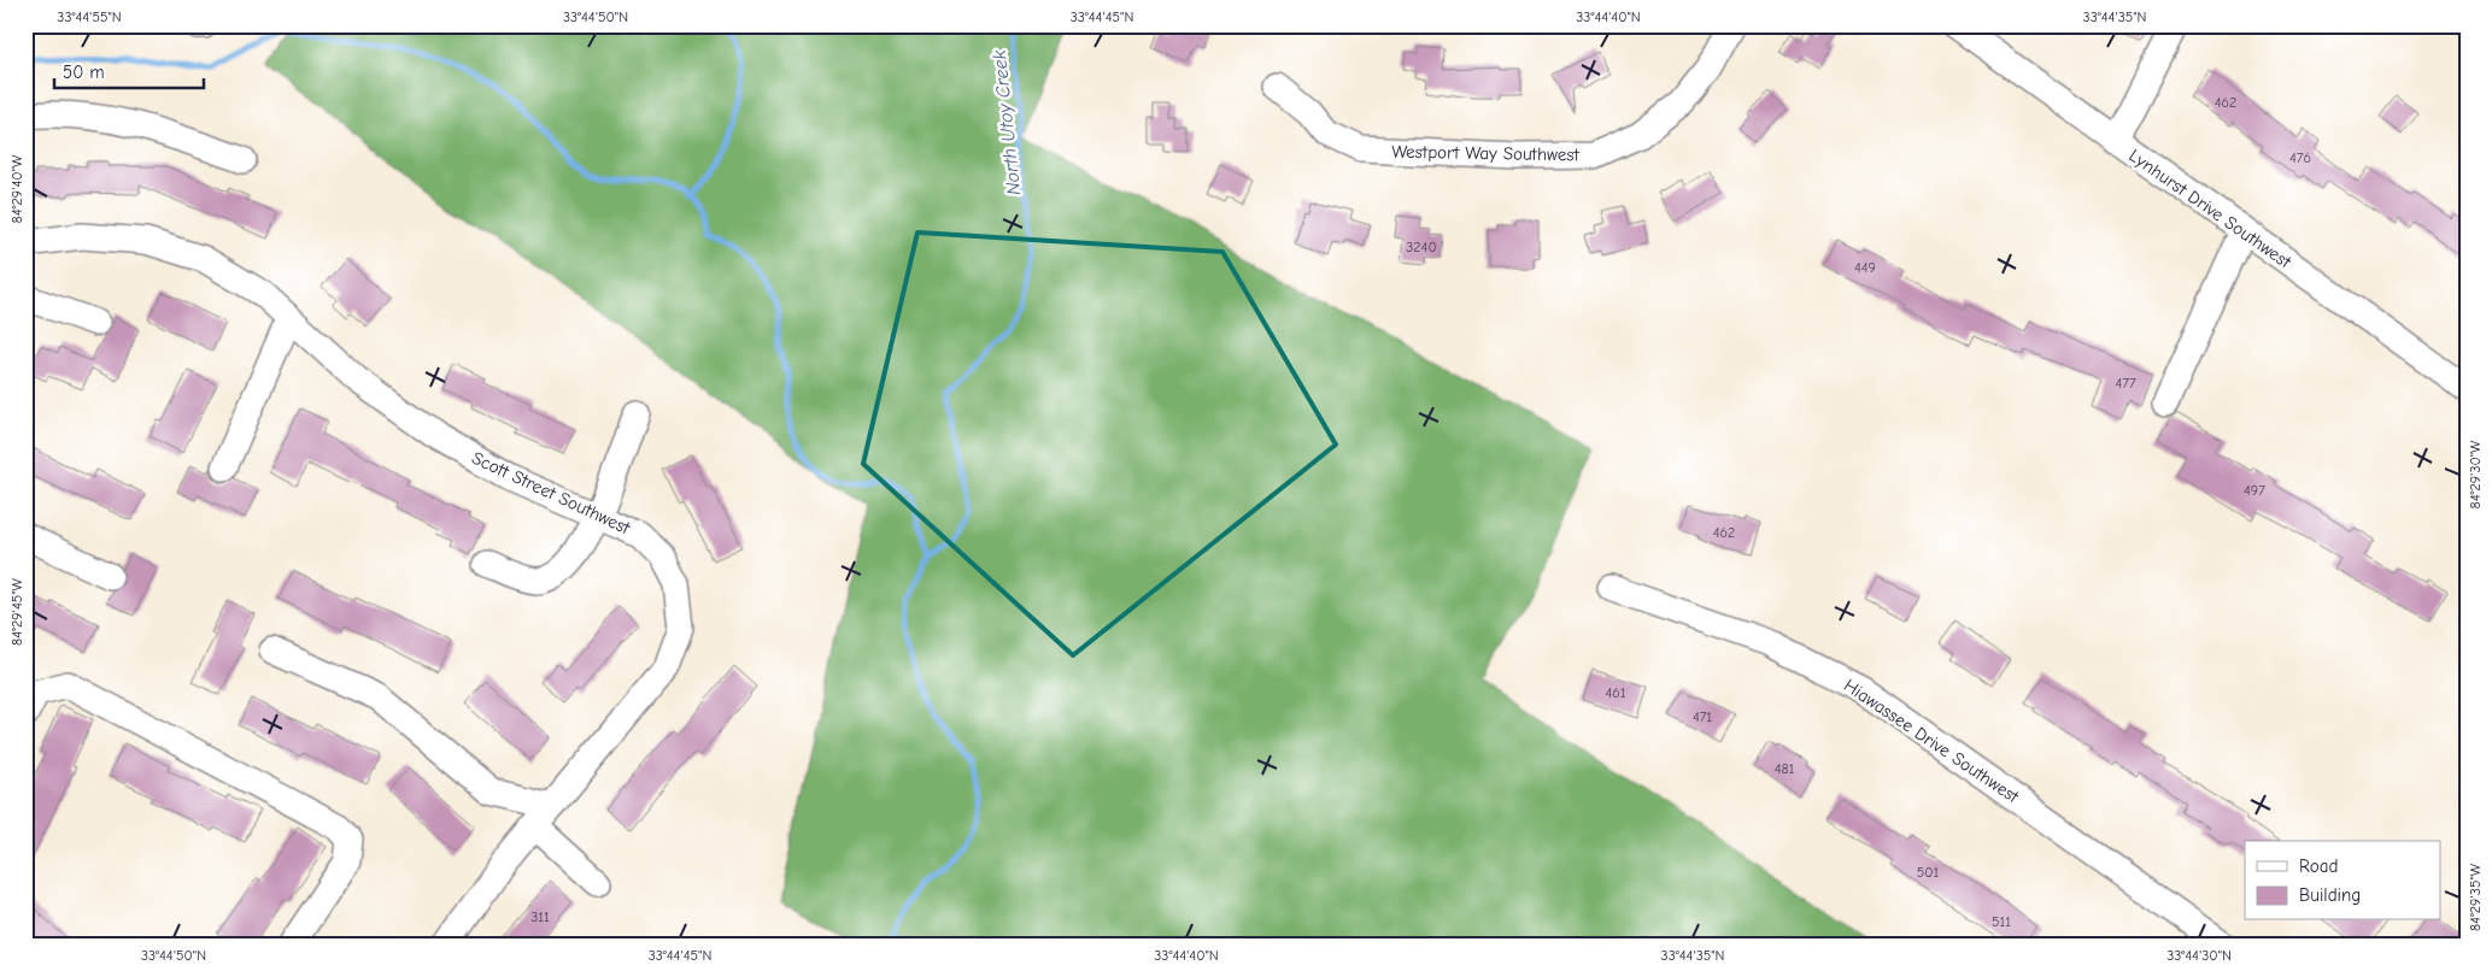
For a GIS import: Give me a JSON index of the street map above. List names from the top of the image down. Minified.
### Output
{"streets":{"street":["Westport Way Southwest","Lynhurst Drive Southwest","Scott Street Southwest","Hiawassee Drive Southwest"]},"water":["North Utoy Creek"],"house_numbers":["462","476","3240","449","477","497","462","461","471","481","501","311","511"],"legend":["Road","Building"],"scale_bar":"50 m","coordinates":["33°44'55\"N","33°44'50\"N","33°44'45\"N","33°44'40\"N","33°44'35\"N","84°29'40\"W","84°29'30\"W","84°29'45\"W","84°29'35\"W","33°44'30\"N"]}
